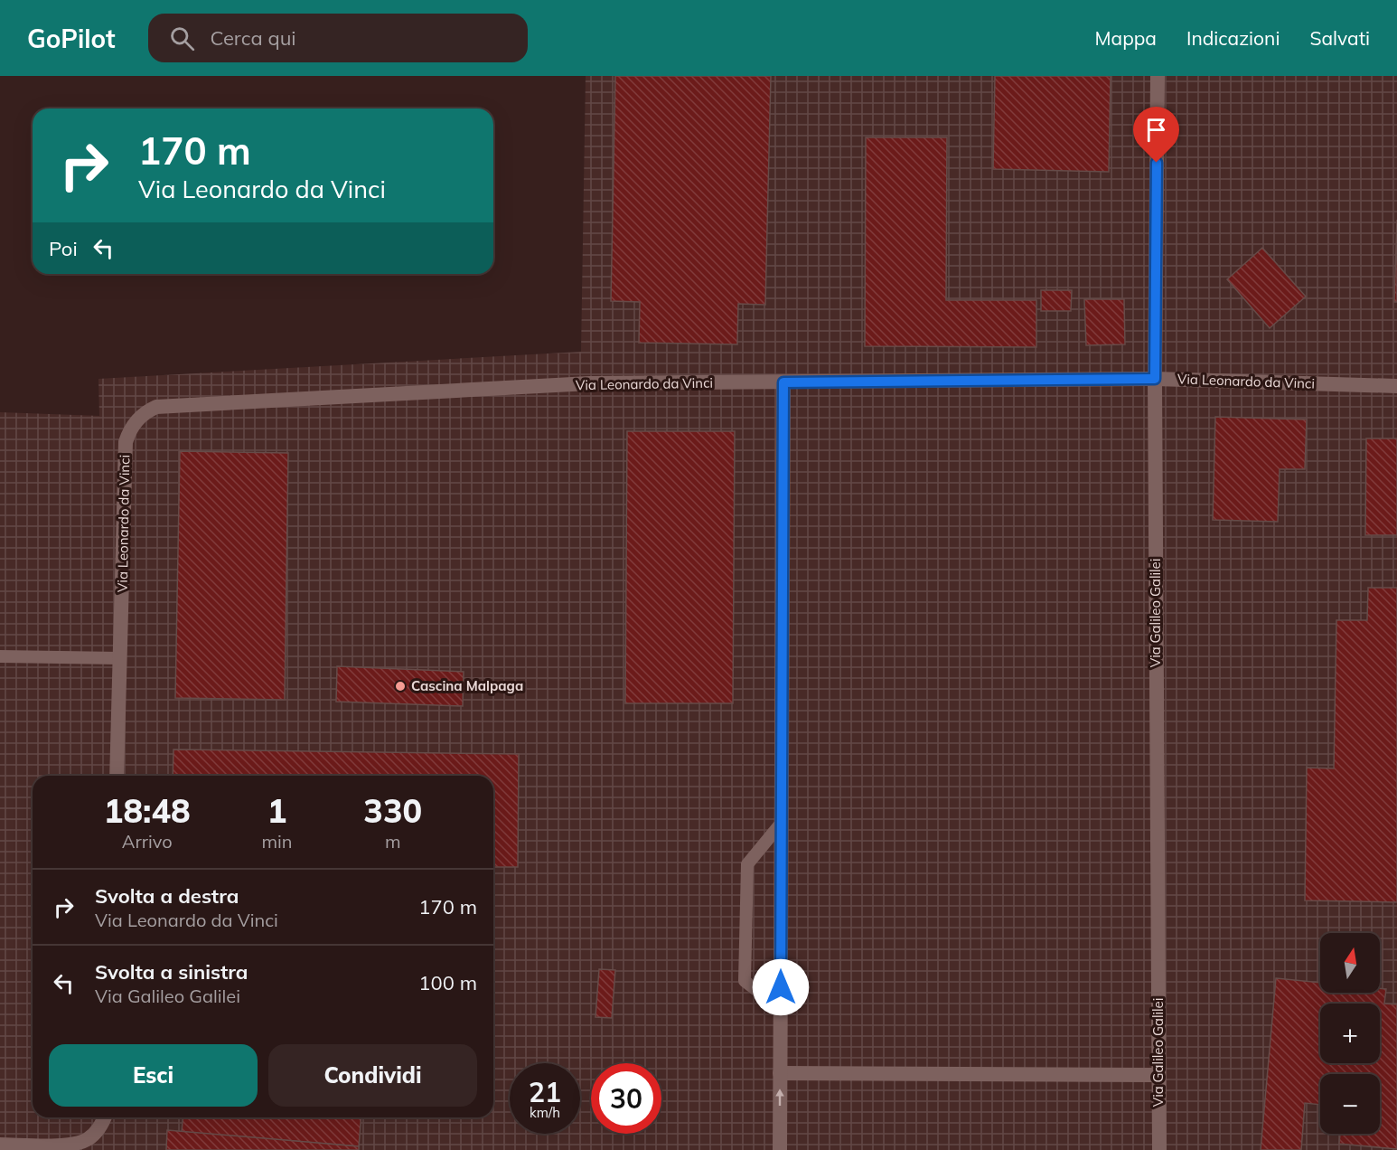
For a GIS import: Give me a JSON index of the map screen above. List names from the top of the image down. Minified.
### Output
{"streets":{"street":["Via Leonardo da Vinci","Via Galileo Galilei"]},"crossings":[["Via Leonardo da Vinci","Via Galileo Galilei"]],"places":["Cascina Malpaga"],"north":"top","page":{"header":"GoPilot","search":"Cerca qui","nav":["Mappa","Indicazioni","Salvati"],"turn":["170 m","Via Leonardo da Vinci"],"then":"Poi","eta":["18:48","Arrivo","1","min","330","m"],"list":[{"name":"Svolta a destra","note":"Via Leonardo da Vinci","value":"170 m"},{"name":"Svolta a sinistra","note":"Via Galileo Galilei","value":"100 m"}],"map_buttons":["+","−"],"buttons":["Esci","Condividi"],"speed":"21 km/h","limit":"30"}}
